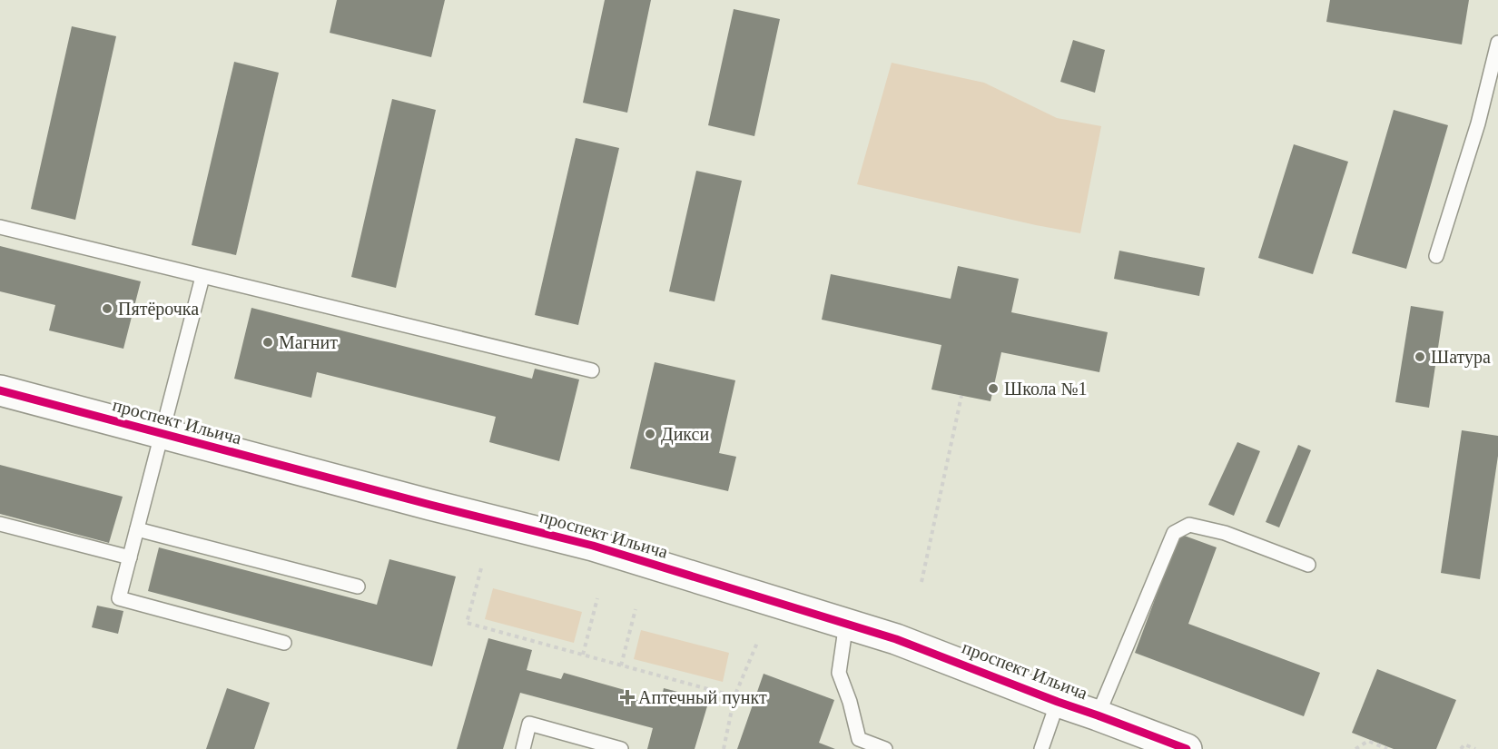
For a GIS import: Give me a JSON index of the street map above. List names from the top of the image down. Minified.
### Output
{"streets":{"street":["проспект Ильича"]},"places":{"other":["Пятёрочка","Магнит","Шатура","Школа №1","Дикси"],"health":["Аптечный пункт"]}}
